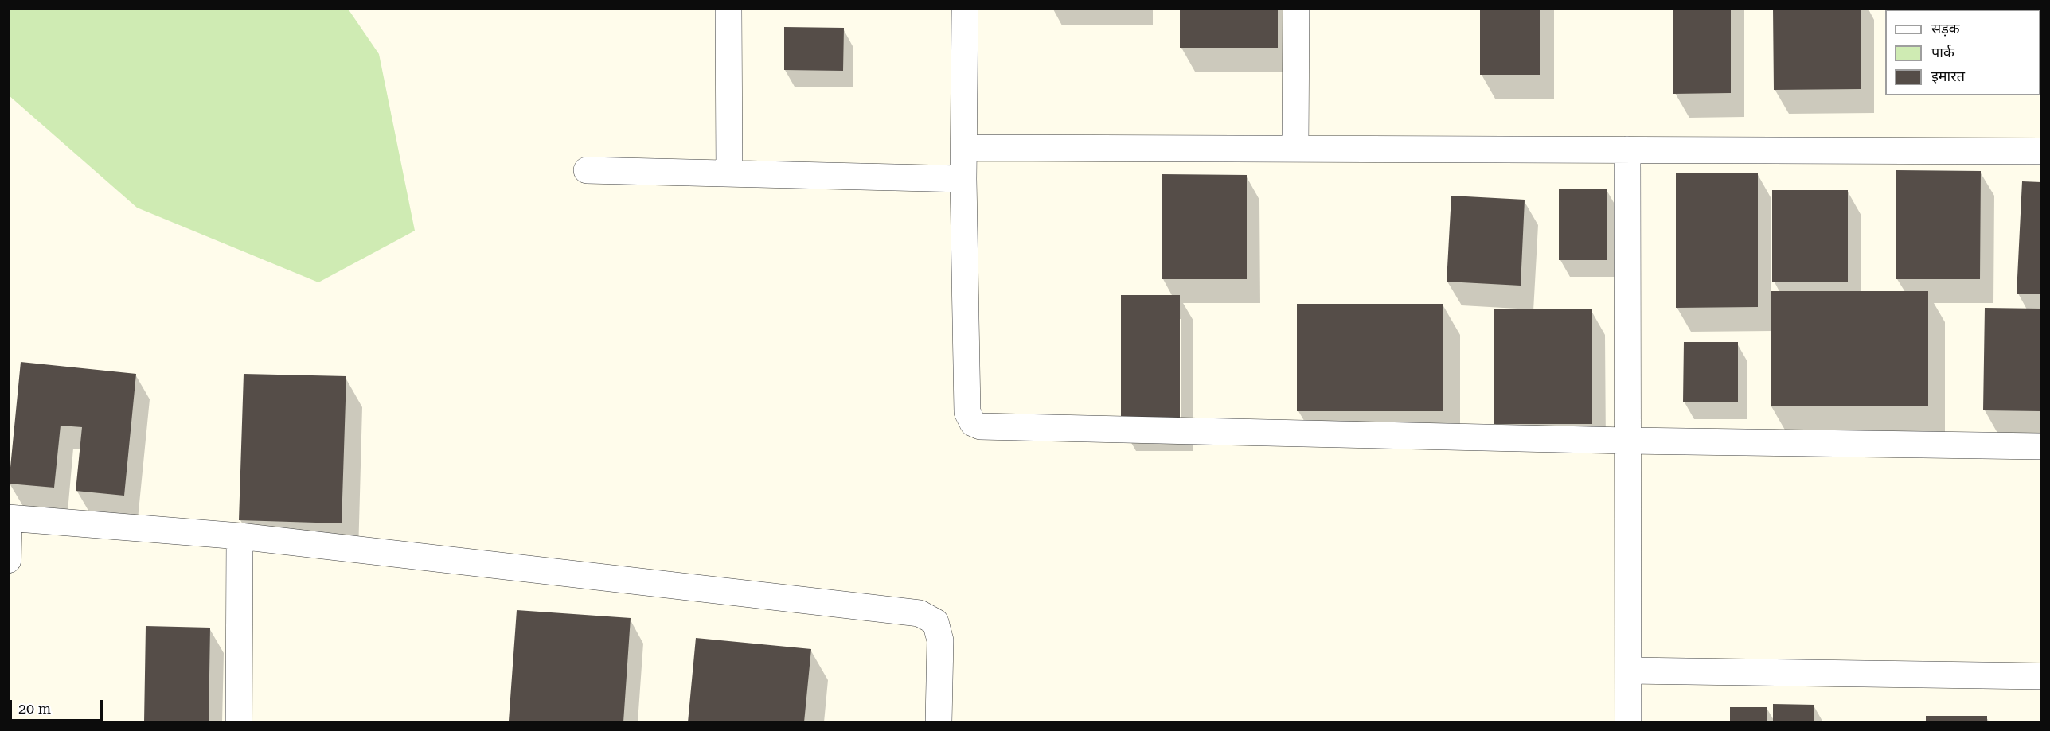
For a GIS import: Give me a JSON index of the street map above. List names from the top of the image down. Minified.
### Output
{"legend":["सड़क","पार्क","इमारत"],"scale_bar":"20 m"}
